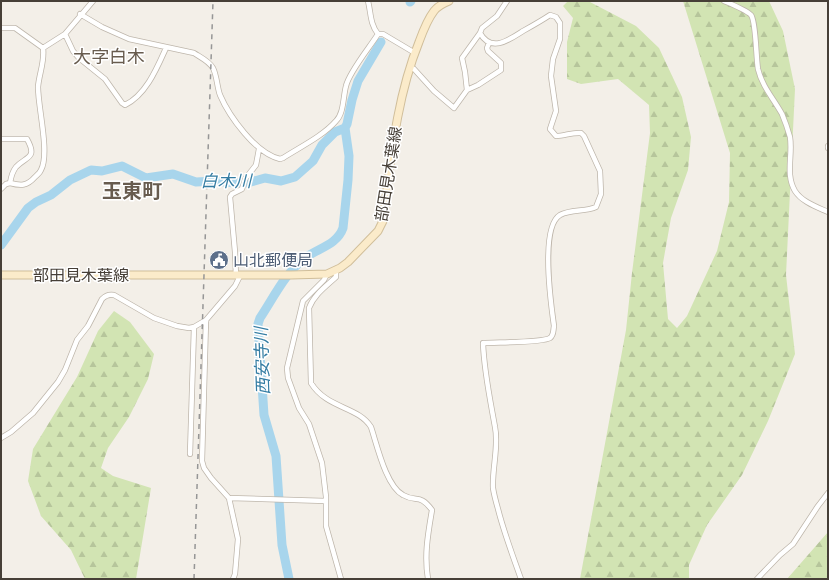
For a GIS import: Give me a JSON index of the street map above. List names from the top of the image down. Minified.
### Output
{"streets":{"main road":["部田見木葉線"]},"districts":["大字白木","玉東町"],"water":["白木川","西安寺川"],"places":{"public building":["山北郵便局"]}}
